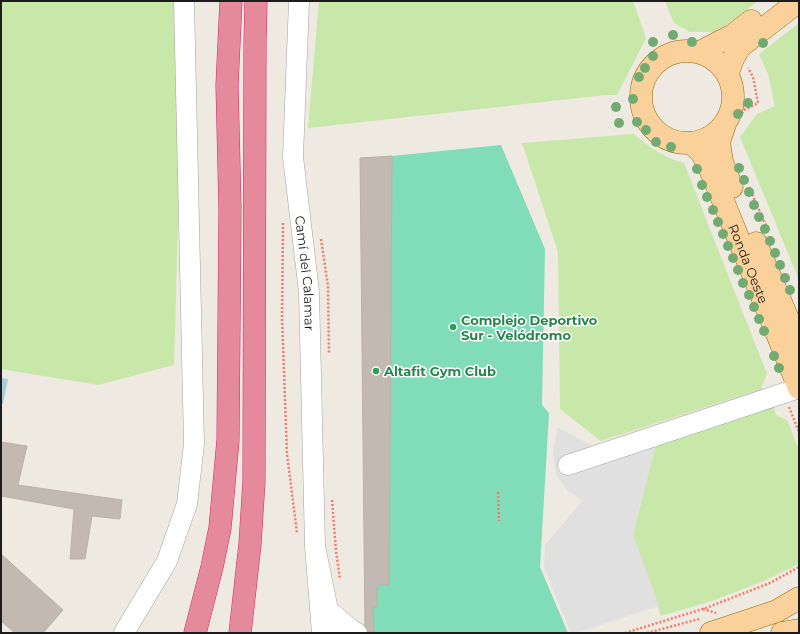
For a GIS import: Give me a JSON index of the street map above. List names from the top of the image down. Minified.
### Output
{"streets":{"main road":["Ronda Oeste"],"street":["Camí del Calamar"]},"places":["Complejo Deportivo Sur - Velódromo","Altafit Gym Club"]}
